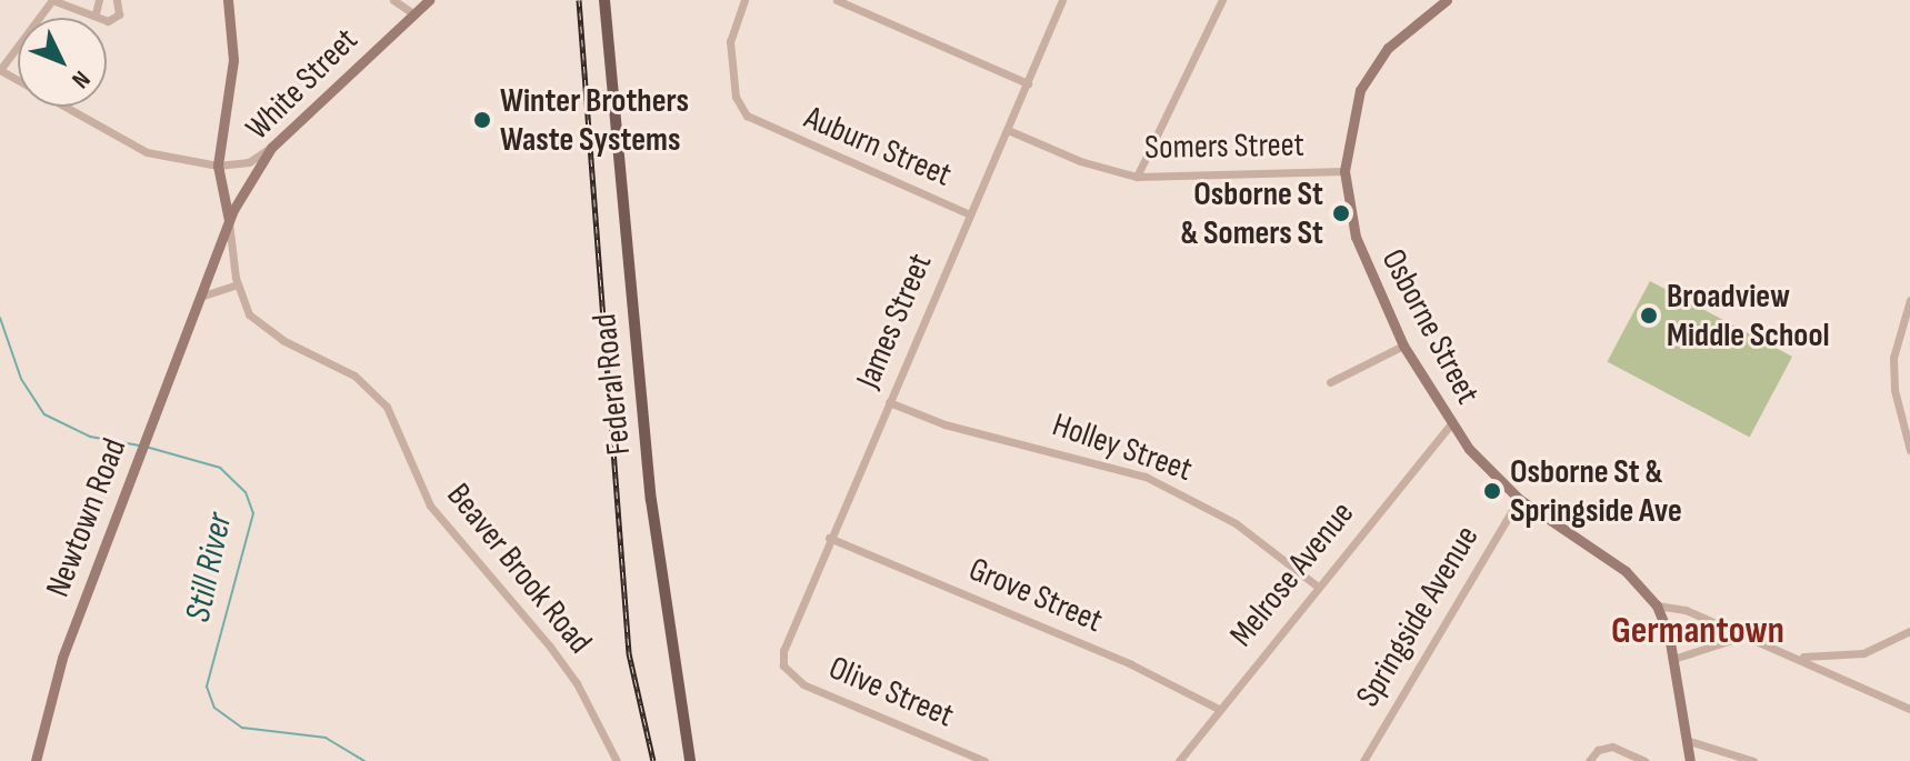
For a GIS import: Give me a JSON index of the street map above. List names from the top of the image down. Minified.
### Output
{"streets":{"main road":["White Street","Osborne Street","Federal Road","Newtown Road"],"street":["Auburn Street","Somers Street","James Street","Holley Street","Beaver Brook Road","Melrose Avenue","Grove Street","Springside Avenue","Olive Street"]},"crossings":[["White Street","Newtown Road"],["White Street","Beaver Brook Road"],["Auburn Street","James Street"],["Somers Street","James Street"],["Somers Street","Osborne Street"],["James Street","Holley Street"],["James Street","Grove Street"],["James Street","Olive Street"],["Osborne Street","Melrose Avenue"],["Osborne Street","Springside Avenue"],["Holley Street","Melrose Avenue"],["Newtown Road","Beaver Brook Road"],["Melrose Avenue","Grove Street"]],"districts":["Germantown"],"water":["Still River"],"places":["Winter Brothers Waste Systems","Osborne St & Somers St","Broadview Middle School","Osborne St & Springside Ave"],"north":"bottom right"}
